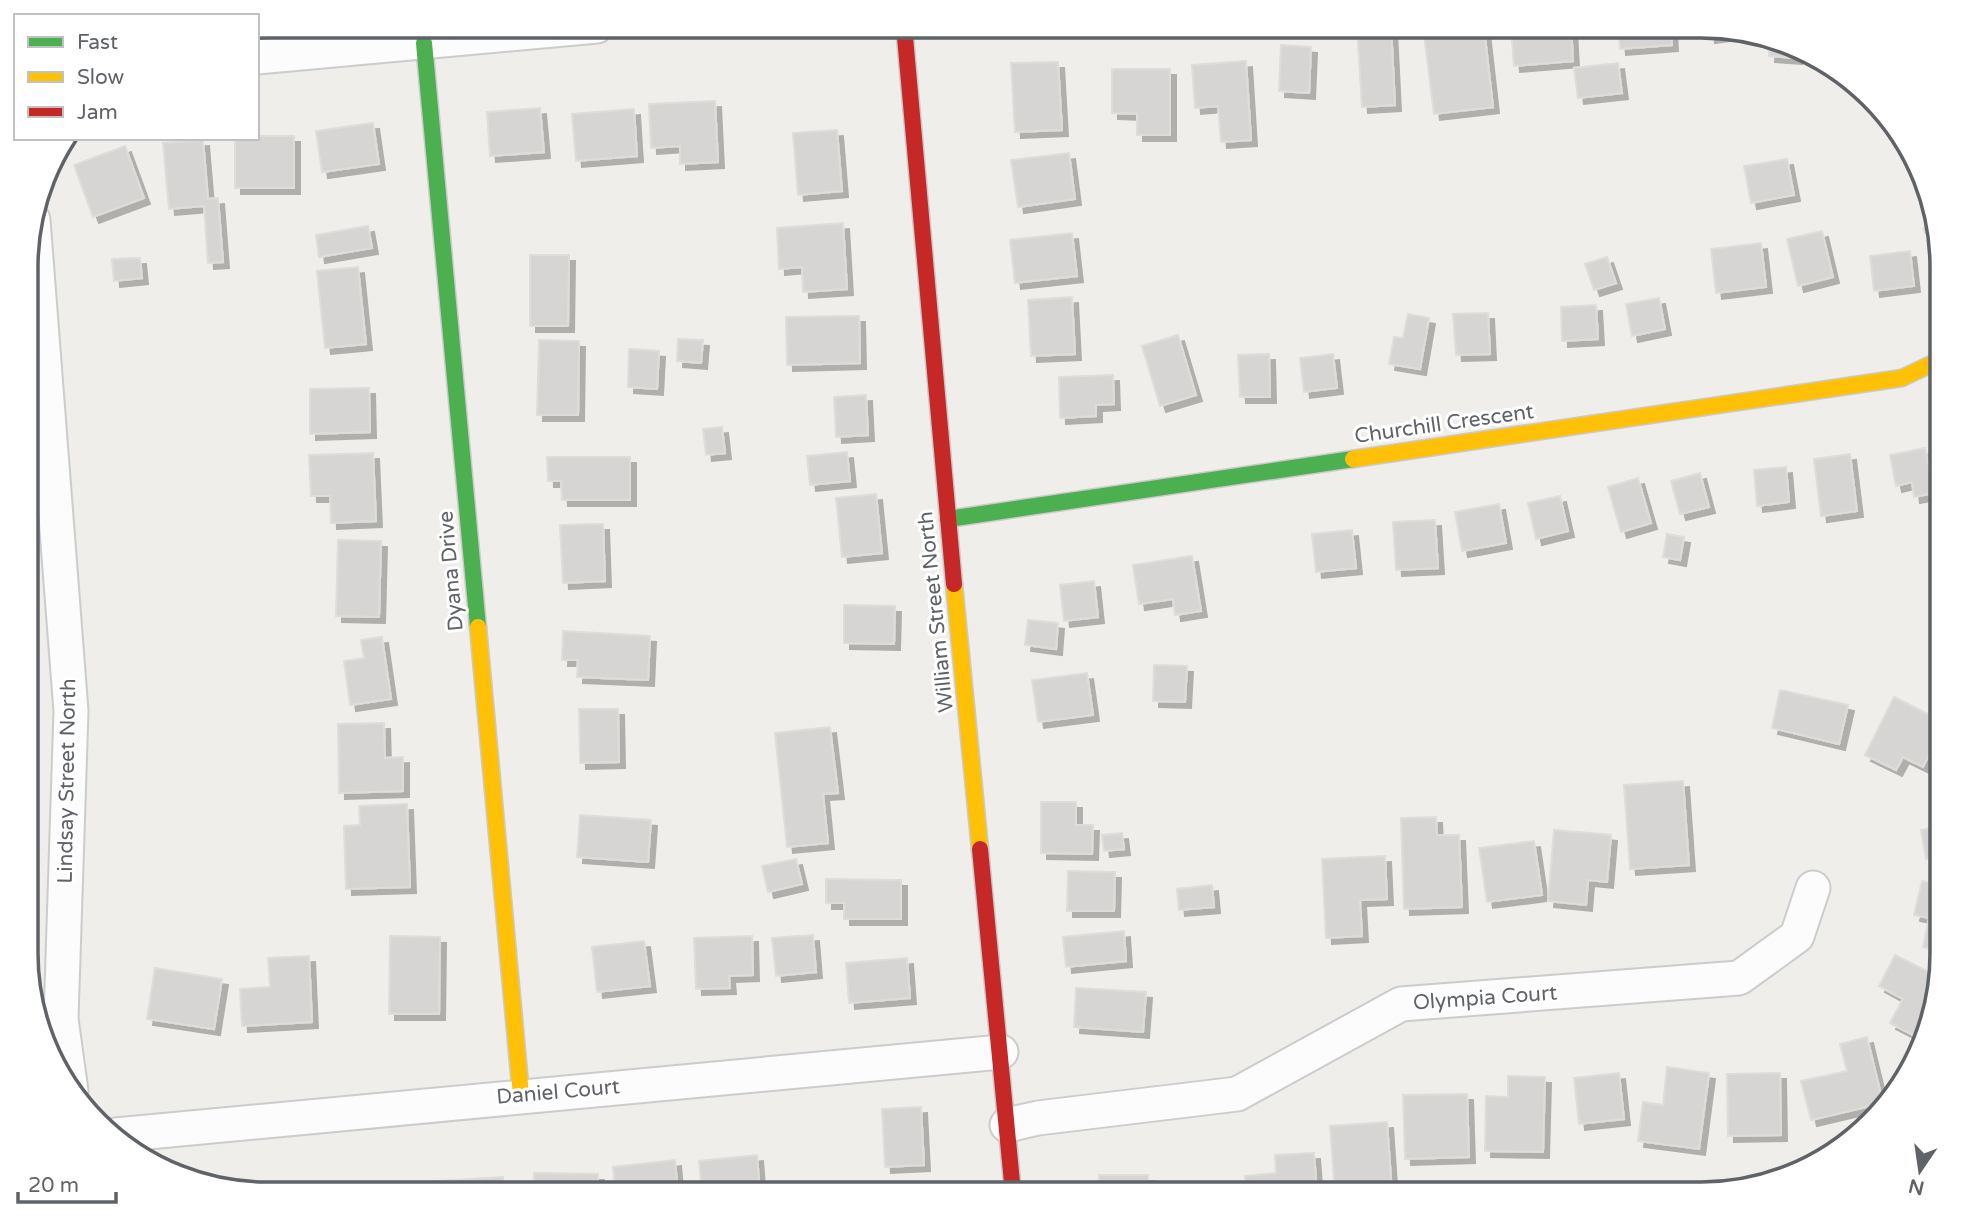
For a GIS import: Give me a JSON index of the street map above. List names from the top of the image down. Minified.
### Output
{"streets":{"street":["Churchill Crescent","Dyana Drive","William Street North","Lindsay Street North","Olympia Court","Daniel Court"]},"crossings":[["Churchill Crescent","William Street North"],["Dyana Drive","Daniel Court"],["William Street North","Olympia Court"],["William Street North","Daniel Court"]],"legend":["Fast","Slow","Jam"],"scale_bar":"20 m","north":"bottom"}
